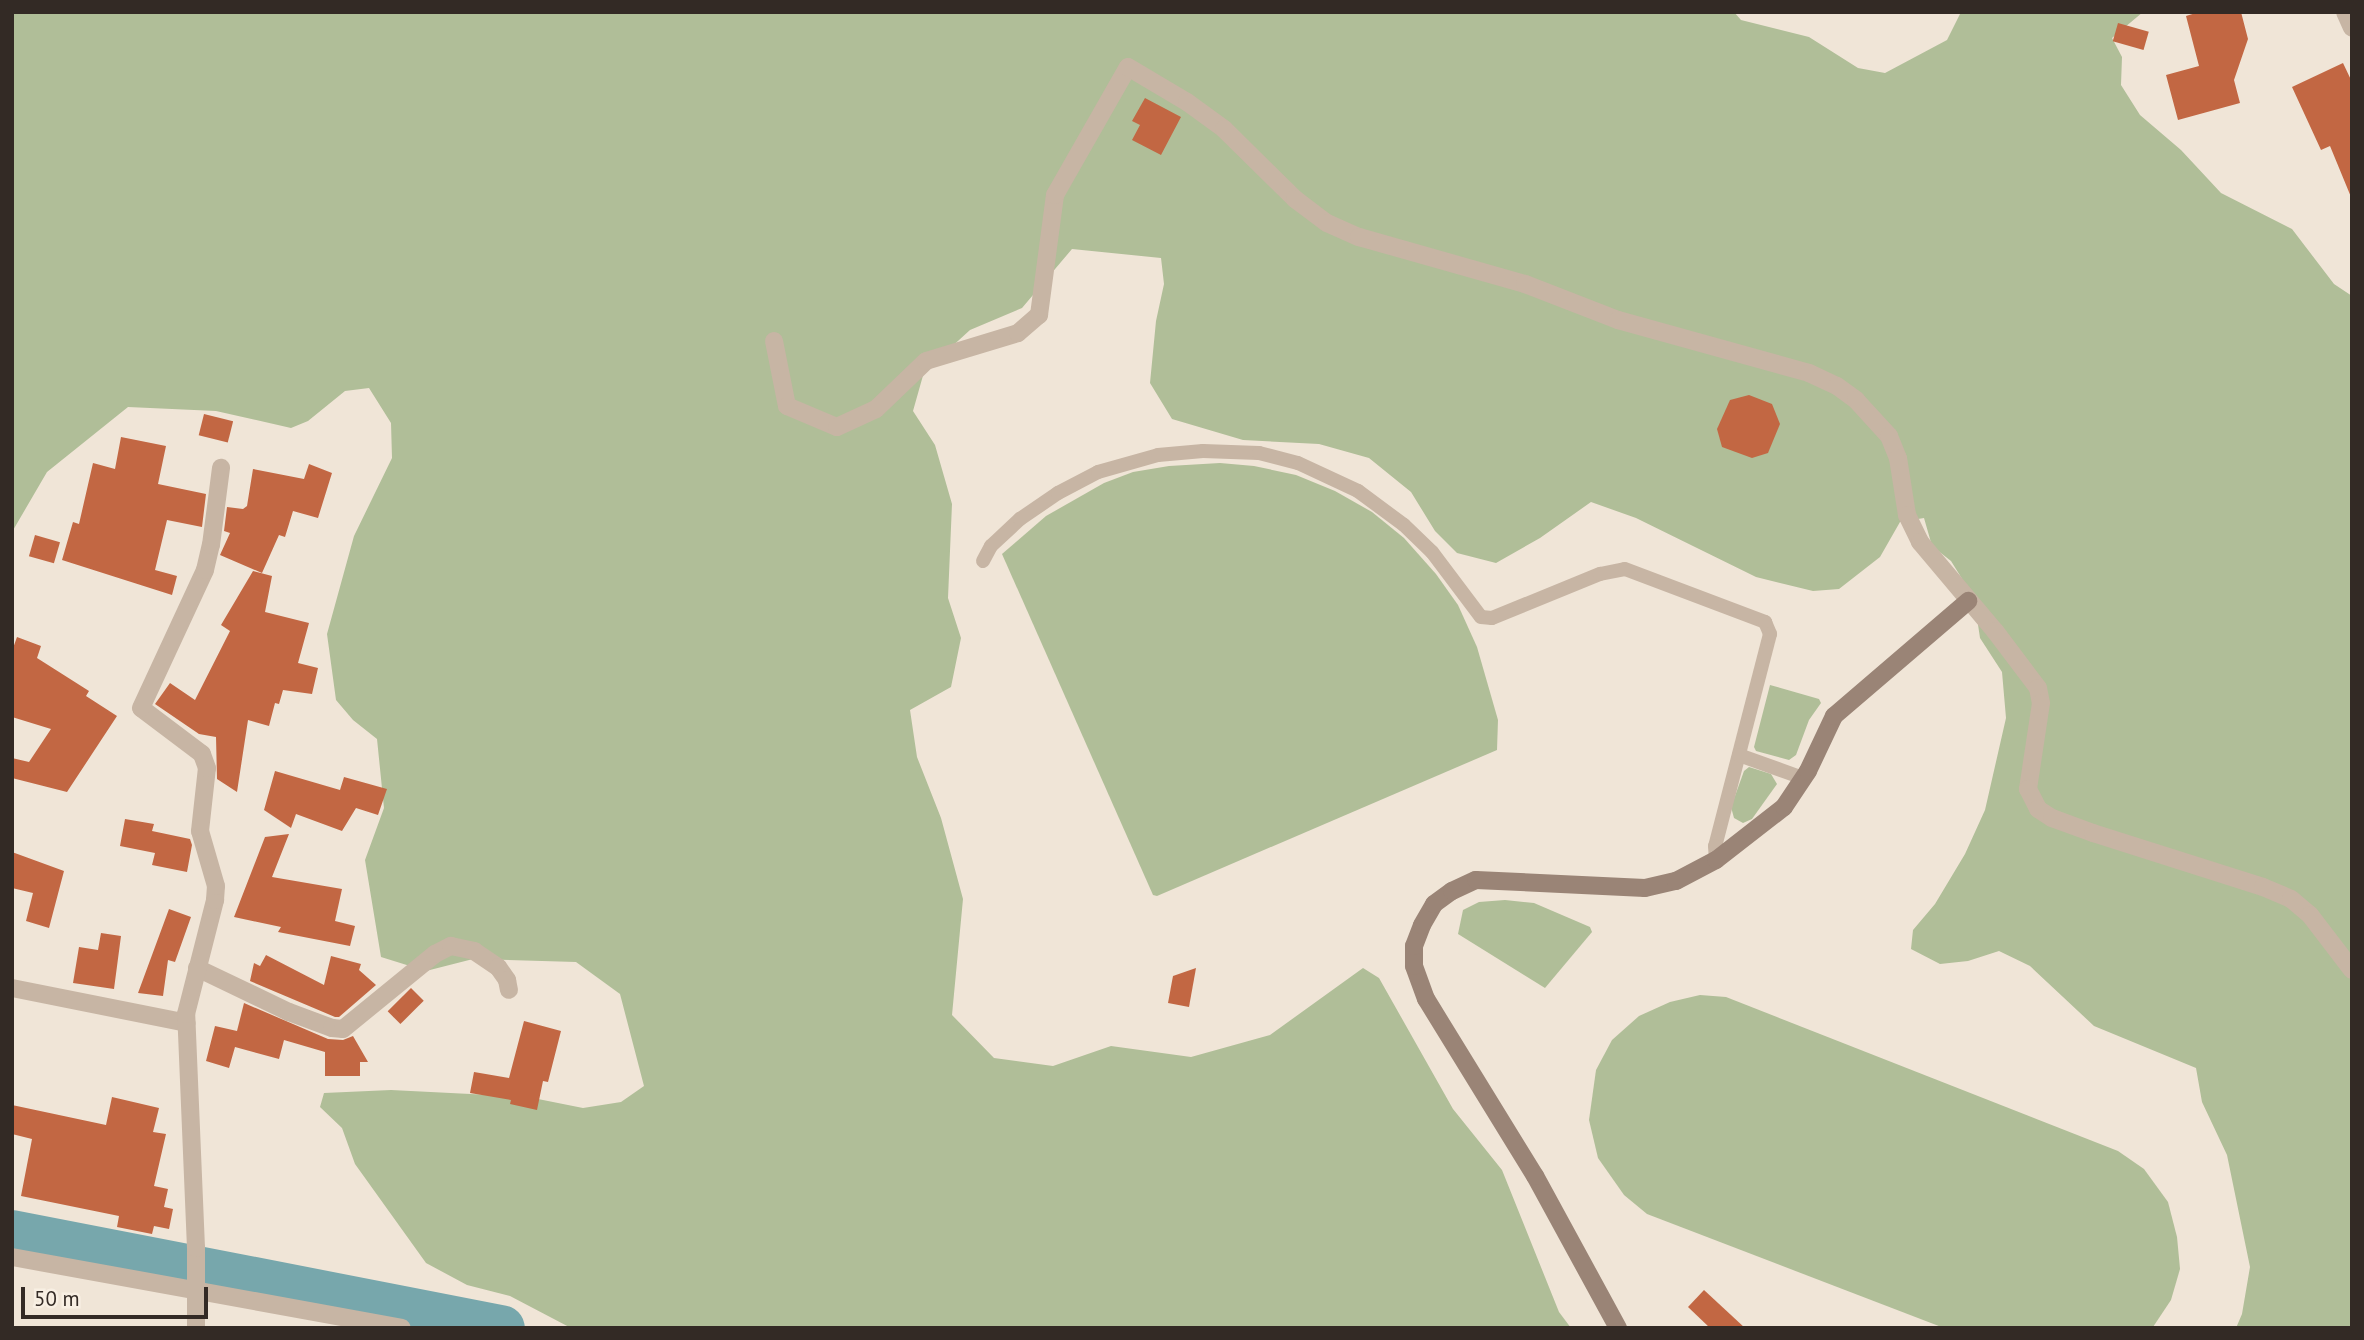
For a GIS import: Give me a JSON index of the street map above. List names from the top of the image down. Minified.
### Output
{"scale_bar":"50 m"}
